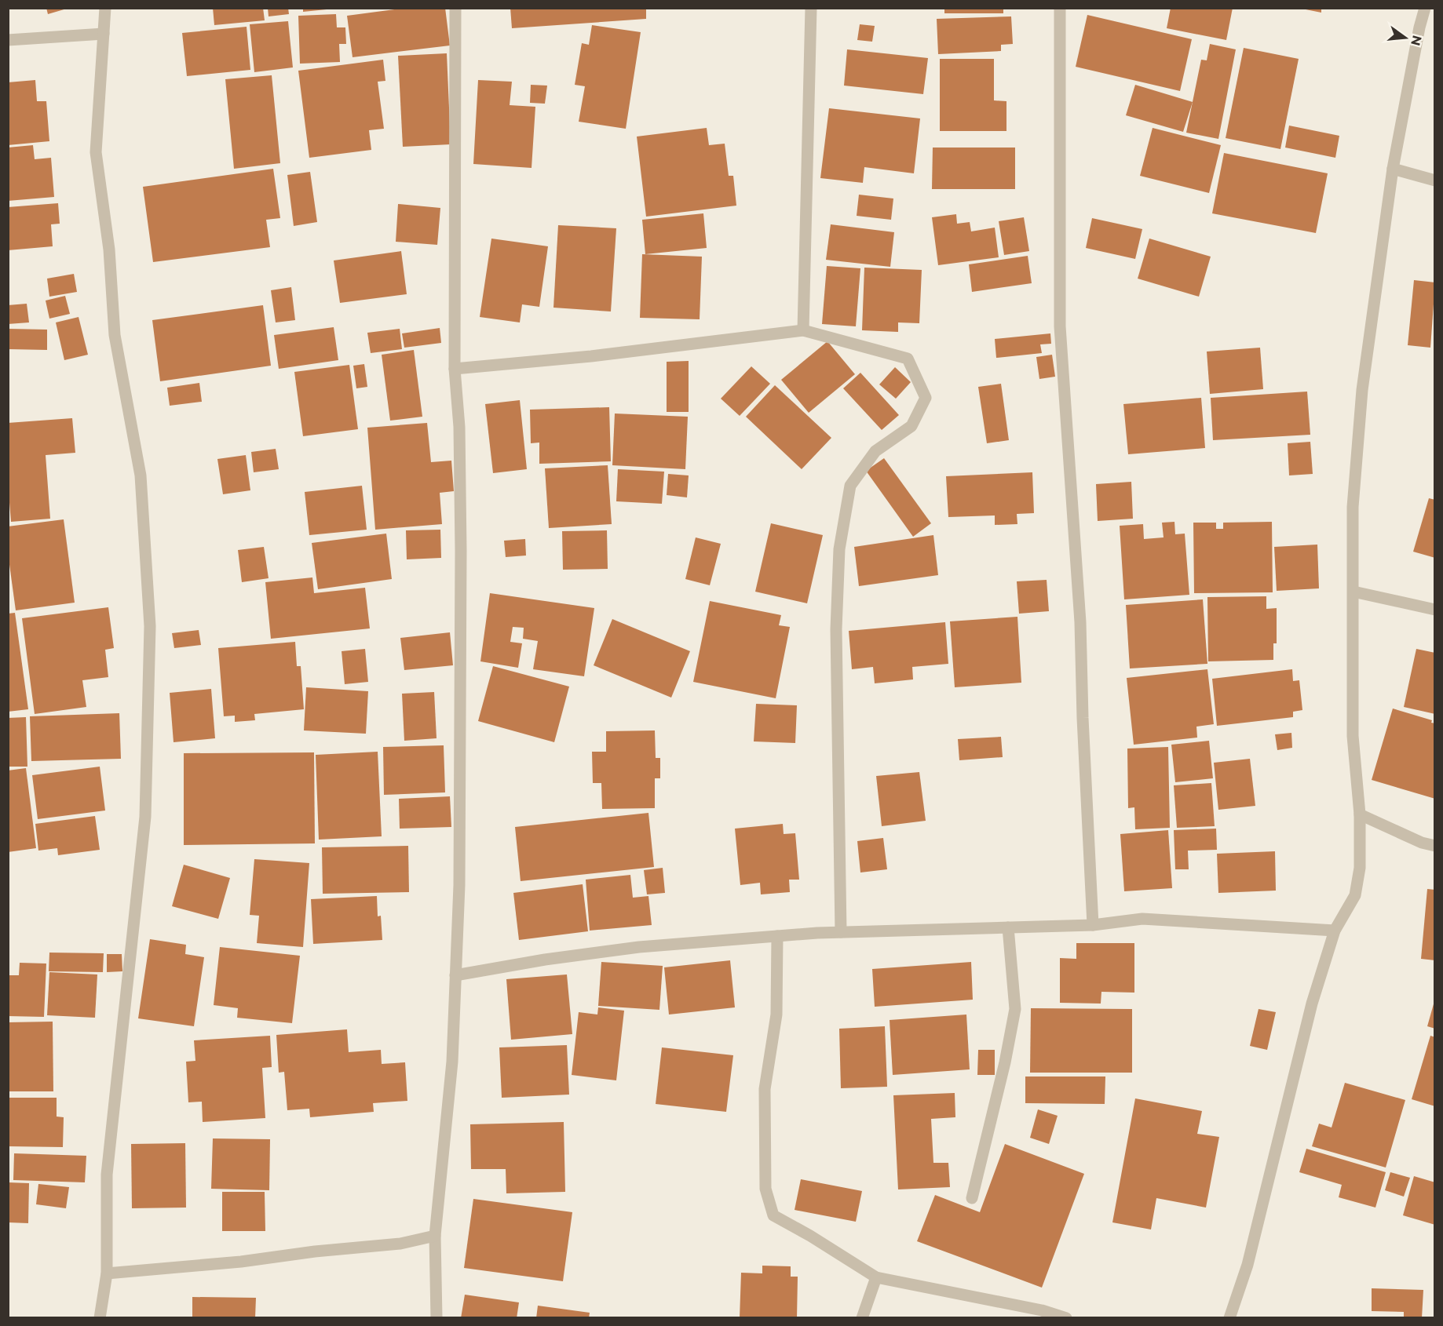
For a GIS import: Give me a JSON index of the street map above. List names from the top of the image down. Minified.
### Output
{"north":"right"}
